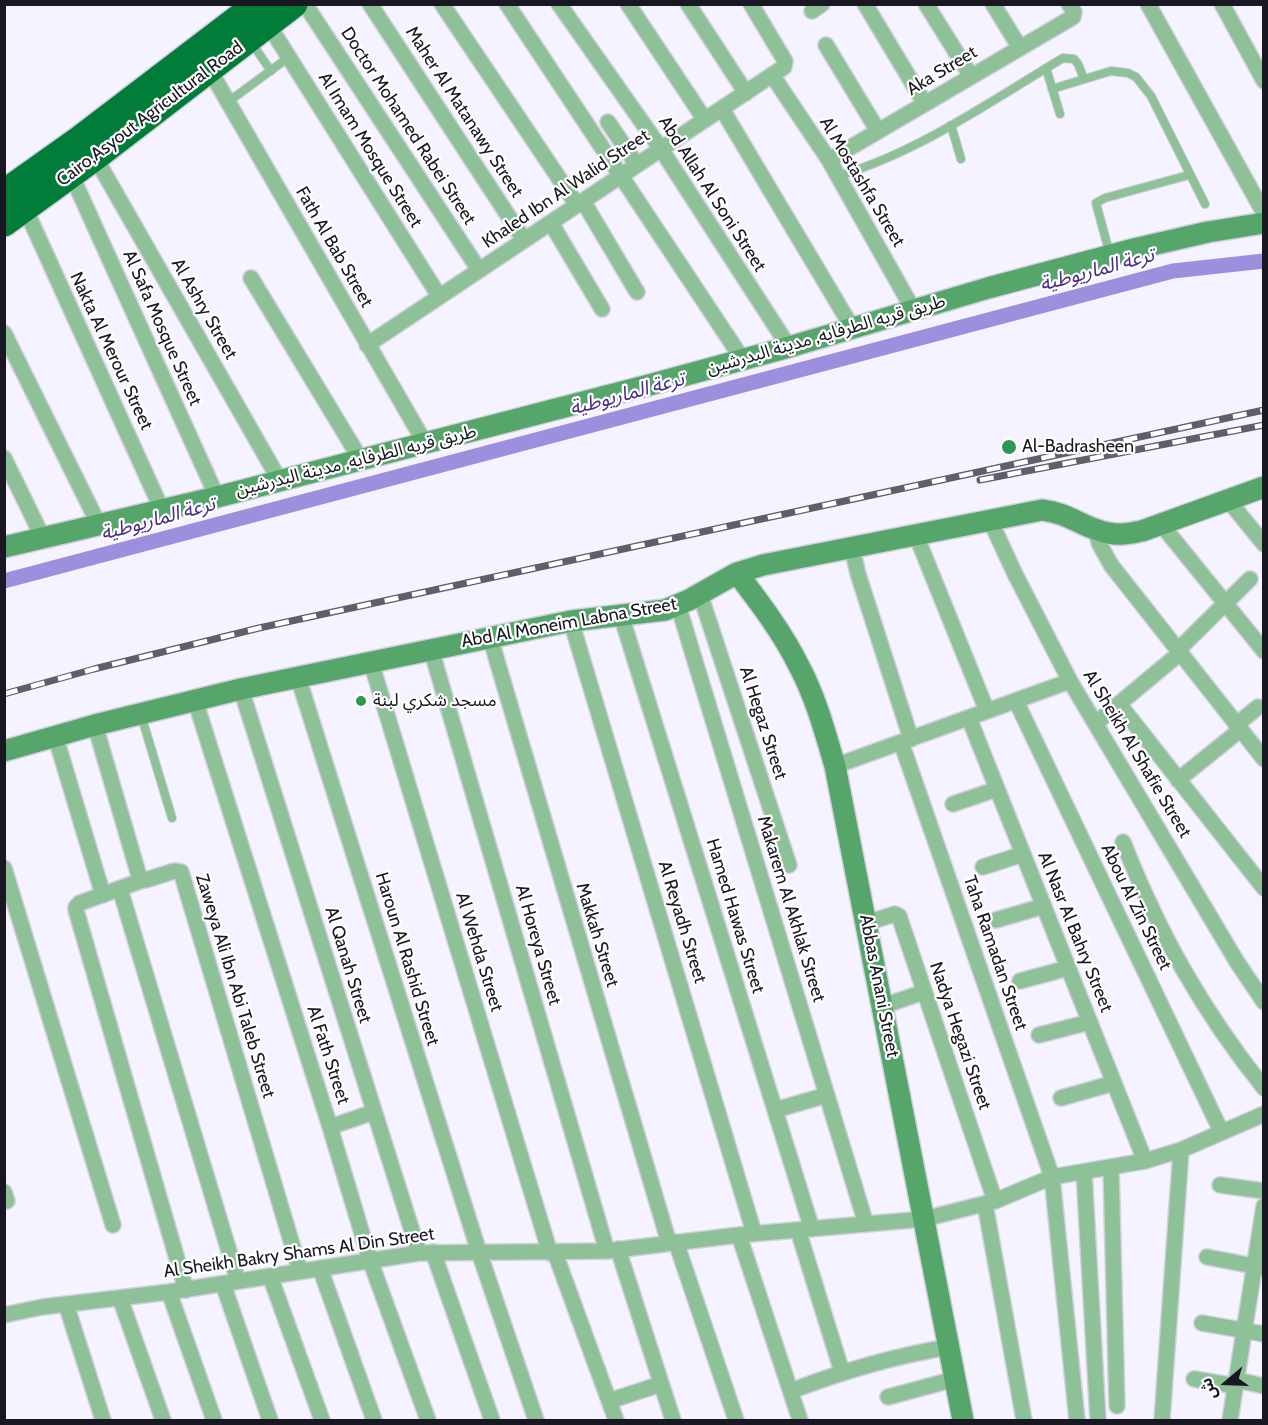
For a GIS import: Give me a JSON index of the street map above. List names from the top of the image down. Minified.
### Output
{"streets":{"highway":["Cairo,Asyout Agricultural Road"],"main road":["طريق قريه الطرفايه, مدينة البدرشين","Abd Al Moneim Labna Street","Abbas Anani Street"],"street":["Aka Street","Maher Al Matanawy Street","Doctor Mohamed Rabei Street","Al Imam Mosque Street","Al Mostashfa Street","Khaled Ibn Al Walid Street","Abd Allah Al Soni Street","Fath Al Bab Street","Al Ashry Street","Al Safa Mosque Street","Nakta Al Merour Street","Al Hegaz Street","Al Sheikh Al Shafie Street","Abou Al Zin Street","Makarem Al Akhlak Street","Hamed Hawas Street","Al Reyadh Street","Al Nasr Al Bahry Street","Makkah Street","Al Horeya Street","Al Wehda Street","Taha Ramadan Street","Haroun Al Rashid Street","Al Qanah Street","Zaweya Ali Ibn Abi Taleb Street","Nadya Hegazi Street","Al Fath Street","Al Sheikh Bakry Shams Al Din Street"]},"crossings":[["Aka Street","Al Mostashfa Street"],["Maher Al Matanawy Street","Khaled Ibn Al Walid Street"],["Cairo,Asyout Agricultural Road","Al Imam Mosque Street"],["Cairo,Asyout Agricultural Road","Fath Al Bab Street"],["Cairo,Asyout Agricultural Road","Al Ashry Street"],["Cairo,Asyout Agricultural Road","Al Safa Mosque Street"],["Cairo,Asyout Agricultural Road","Nakta Al Merour Street"],["Doctor Mohamed Rabei Street","Khaled Ibn Al Walid Street"],["Al Imam Mosque Street","Khaled Ibn Al Walid Street"],["Al Mostashfa Street","Khaled Ibn Al Walid Street"],["Al Mostashfa Street","طريق قريه الطرفايه, مدينة البدرشين"],["Khaled Ibn Al Walid Street","Abd Allah Al Soni Street"],["Khaled Ibn Al Walid Street","Fath Al Bab Street"],["Abd Allah Al Soni Street","طريق قريه الطرفايه, مدينة البدرشين"],["Fath Al Bab Street","طريق قريه الطرفايه, مدينة البدرشين"],["Al Ashry Street","طريق قريه الطرفايه, مدينة البدرشين"],["Al Safa Mosque Street","طريق قريه الطرفايه, مدينة البدرشين"],["طريق قريه الطرفايه, مدينة البدرشين","Nakta Al Merour Street"],["Abd Al Moneim Labna Street","Al Hegaz Street"],["Abd Al Moneim Labna Street","Al Sheikh Al Shafie Street"],["Abd Al Moneim Labna Street","Makarem Al Akhlak Street"],["Abd Al Moneim Labna Street","Hamed Hawas Street"],["Abd Al Moneim Labna Street","Al Reyadh Street"],["Abd Al Moneim Labna Street","Makkah Street"],["Abd Al Moneim Labna Street","Al Horeya Street"],["Abd Al Moneim Labna Street","Al Wehda Street"],["Abd Al Moneim Labna Street","Taha Ramadan Street"],["Abd Al Moneim Labna Street","Haroun Al Rashid Street"],["Abd Al Moneim Labna Street","Al Qanah Street"],["Abd Al Moneim Labna Street","Abbas Anani Street"],["Abd Al Moneim Labna Street","Al Fath Street"],["Abou Al Zin Street","Al Sheikh Bakry Shams Al Din Street"],["Makarem Al Akhlak Street","Al Sheikh Bakry Shams Al Din Street"],["Hamed Hawas Street","Al Sheikh Bakry Shams Al Din Street"],["Al Reyadh Street","Al Sheikh Bakry Shams Al Din Street"],["Al Nasr Al Bahry Street","Al Sheikh Bakry Shams Al Din Street"],["Makkah Street","Al Sheikh Bakry Shams Al Din Street"],["Al Horeya Street","Al Sheikh Bakry Shams Al Din Street"],["Al Wehda Street","Al Sheikh Bakry Shams Al Din Street"],["Taha Ramadan Street","Al Sheikh Bakry Shams Al Din Street"],["Haroun Al Rashid Street","Al Sheikh Bakry Shams Al Din Street"],["Al Qanah Street","Al Sheikh Bakry Shams Al Din Street"],["Zaweya Ali Ibn Abi Taleb Street","Al Sheikh Bakry Shams Al Din Street"],["Abbas Anani Street","Nadya Hegazi Street"],["Abbas Anani Street","Al Sheikh Bakry Shams Al Din Street"],["Nadya Hegazi Street","Al Sheikh Bakry Shams Al Din Street"],["Al Fath Street","Al Sheikh Bakry Shams Al Din Street"]],"water":["ترعة الماريوطية"],"places":["Al-Badrasheen","مسجد شكري لبنة"],"north":"left"}
